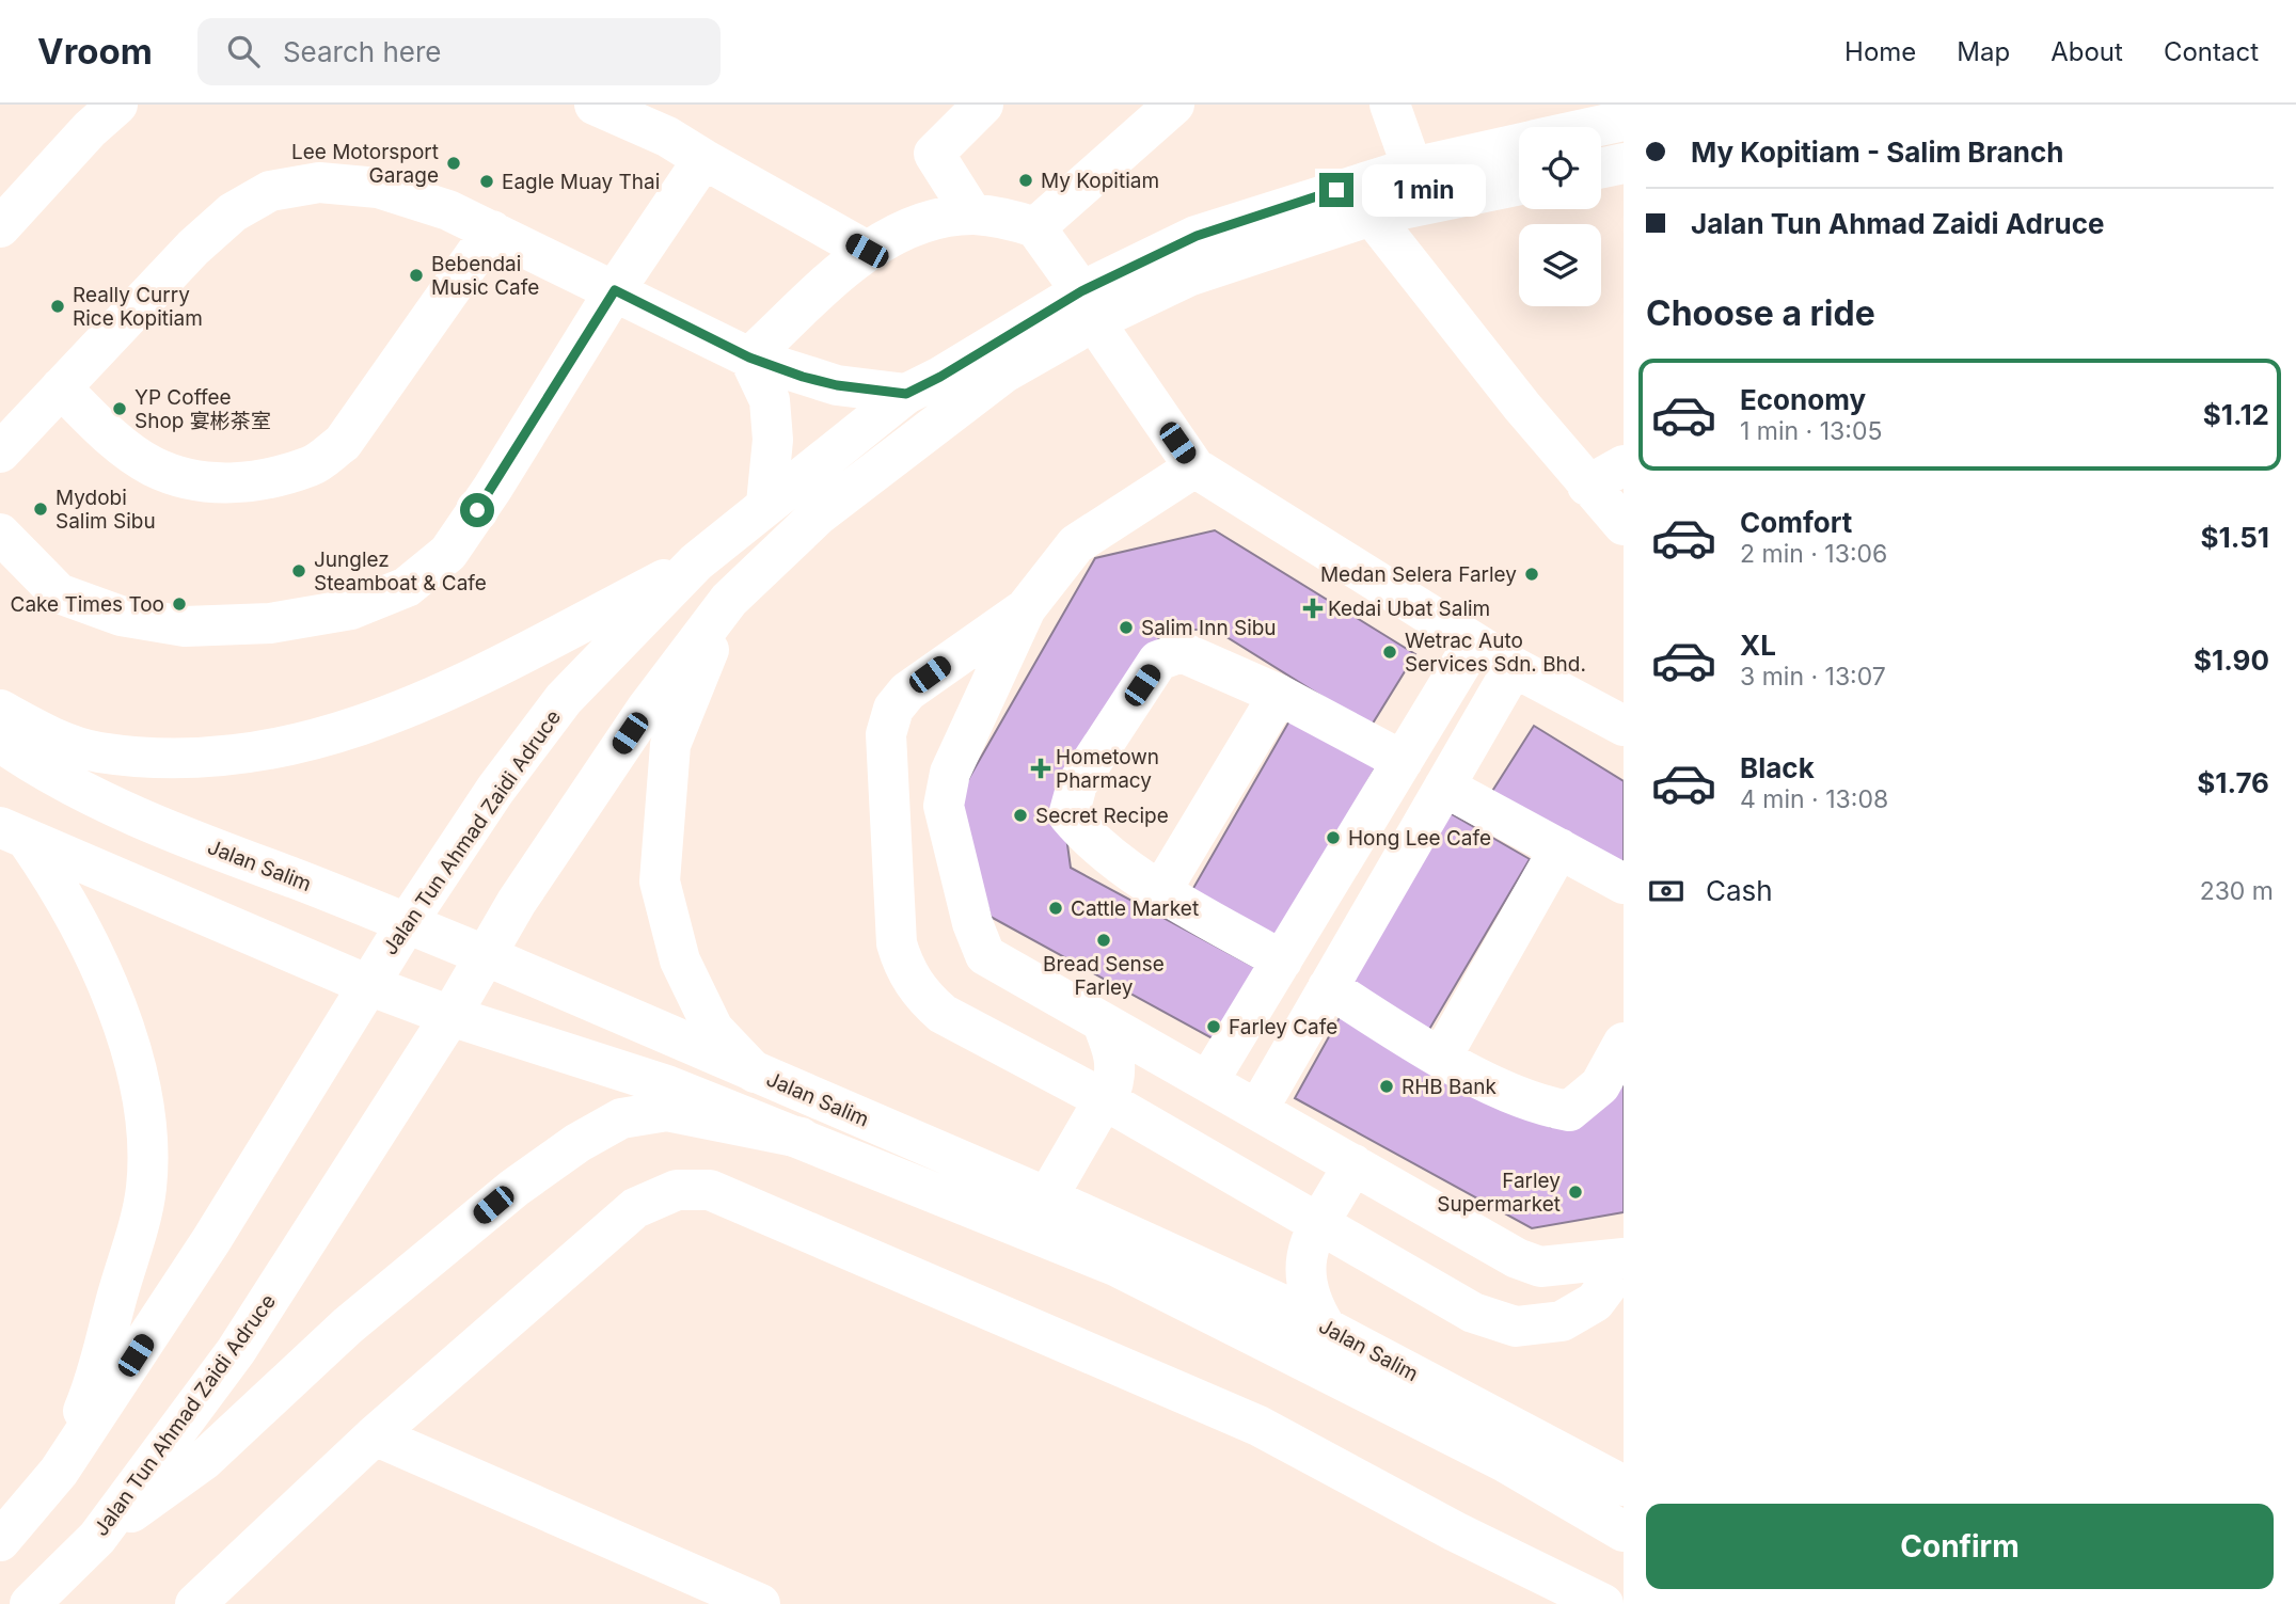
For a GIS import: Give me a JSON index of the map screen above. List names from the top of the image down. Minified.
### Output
{"streets":{"main road":["Jalan Tun Ahmad Zaidi Adruce","Jalan Salim"]},"crossings":[["Jalan Tun Ahmad Zaidi Adruce","Jalan Salim"]],"places":{"other":["Lee Motorsport Garage","My Kopitiam","Eagle Muay Thai","Bebendai Music Cafe","Really Curry Rice Kopitiam","YP Coffee Shop 宴彬茶室","Mydobi Salim Sibu","Junglez Steamboat & Cafe","Medan Selera Farley","Cake Times Too","Salim Inn Sibu","Wetrac Auto Services Sdn. Bhd.","Secret Recipe","Hong Lee Cafe","Cattle Market","Bread Sense Farley","Farley Cafe","RHB Bank","Farley Supermarket"],"health":["Kedai Ubat Salim","Hometown Pharmacy"]},"page":{"header":"Vroom","search":"Search here","nav":["Home","Map","About","Contact"],"banner":["My Kopitiam - Salim Branch","Jalan Tun Ahmad Zaidi Adruce"],"bubble":"1 min","heading":"Choose a ride","list":[{"name":"Economy","note":"1 min · 13:05","value":"$1.12"},{"name":"Comfort","note":"2 min · 13:06","value":"$1.51"},{"name":"XL","note":"3 min · 13:07","value":"$1.90"},{"name":"Black","note":"4 min · 13:08","value":"$1.76"}],"pay":["Cash","230 m"],"buttons":"Confirm"}}
